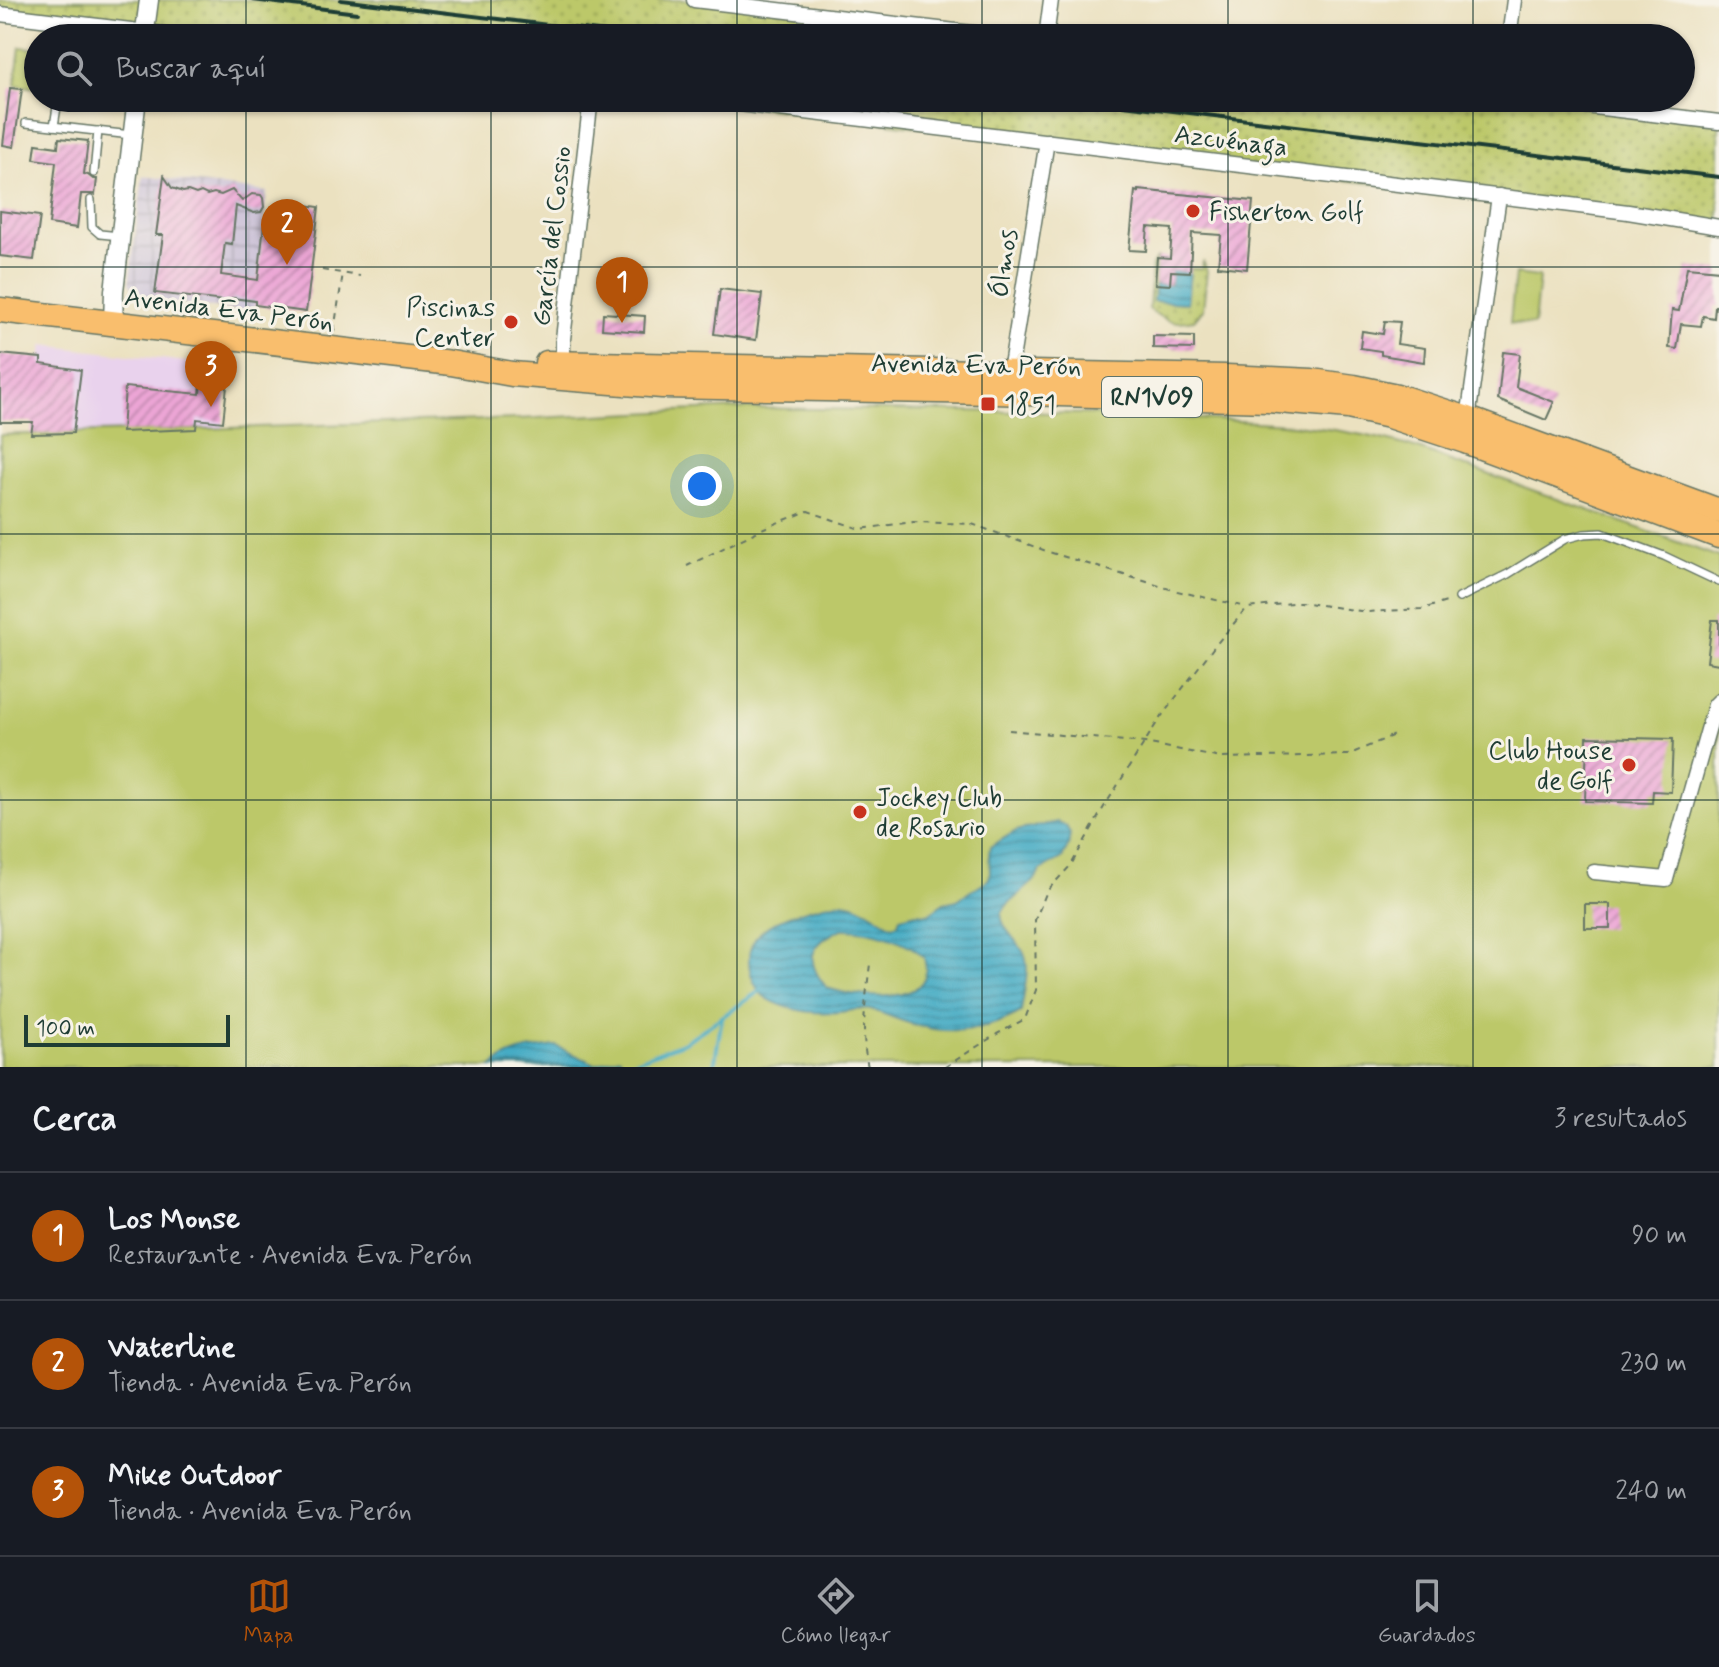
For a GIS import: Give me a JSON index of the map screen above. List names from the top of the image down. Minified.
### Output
{"streets":{"main road":["Avenida Eva Perón","RN1V09"],"street":["Azcuénaga","García del Cossio","Ólmos"]},"crossings":[["Azcuénaga","Ólmos"],["García del Cossio","Avenida Eva Perón"],["Ólmos","Avenida Eva Perón"]],"places":{"other":["Fisherton Golf","Piscinas Center","Club House de Golf","Jockey Club de Rosario"],"transit":["1851"]},"scale_bar":"100 m","page":{"search":"Buscar aquí","pins":["2","1","3"],"scale":"100 m","heading":["Cerca","3 resultados"],"list":[{"mark":"1","name":"Los Monse","note":"Restaurante · Avenida Eva Perón","value":"90 m"},{"mark":"2","name":"Waterline","note":"Tienda · Avenida Eva Perón","value":"230 m"},{"mark":"3","name":"Mike Outdoor","note":"Tienda · Avenida Eva Perón","value":"240 m"}],"nav":["Mapa","Cómo llegar","Guardados"]}}
